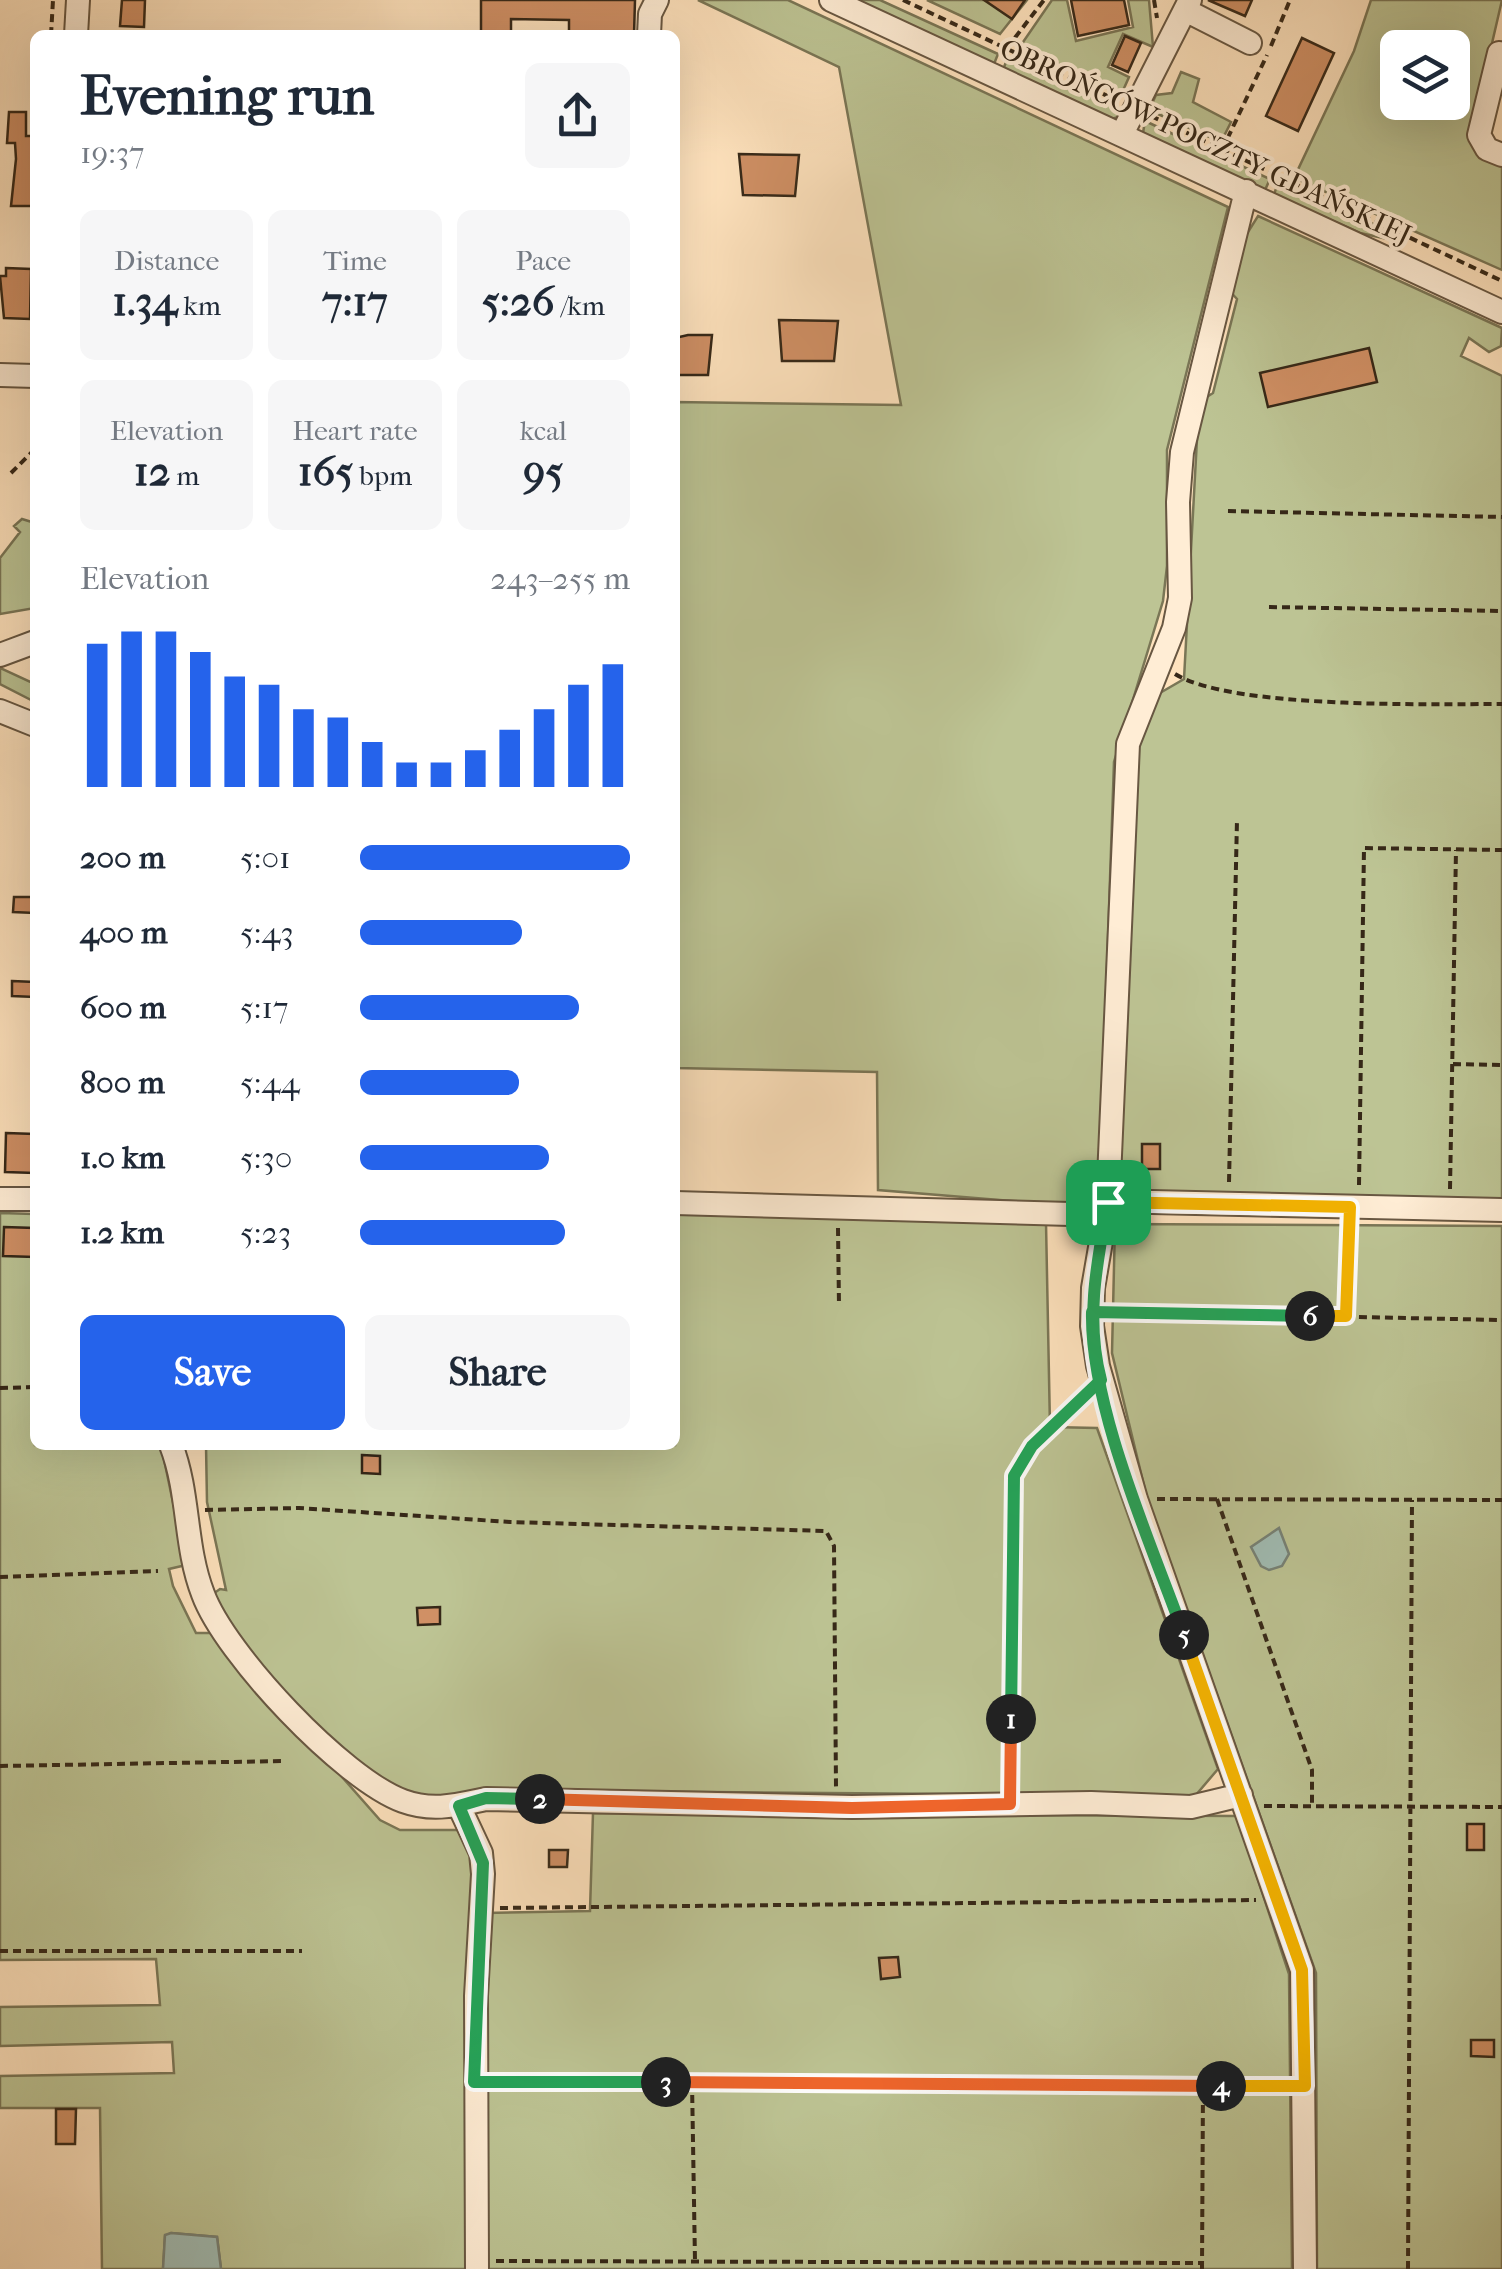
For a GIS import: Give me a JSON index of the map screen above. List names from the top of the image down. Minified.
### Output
{"streets":{"street":["OBROŃCÓW POCZTY GDAŃSKIEJ"]},"page":{"heading":["Evening run","19:37"],"stats":[["Distance","1.34 km"],["Time","7:17"],["Pace","5:26 /km"],["Elevation","12 m"],["Heart rate","165 bpm"],["kcal","95"]],"chart":["Elevation","243–255 m"],"list":[{"name":"200 m","note":"5:01"},{"name":"400 m","note":"5:43"},{"name":"600 m","note":"5:17"},{"name":"800 m","note":"5:44"},{"name":"1.0 km","note":"5:30"},{"name":"1.2 km","note":"5:23"}],"pins":["6","5","1","2","3","4"],"buttons":["Save","Share"]}}
